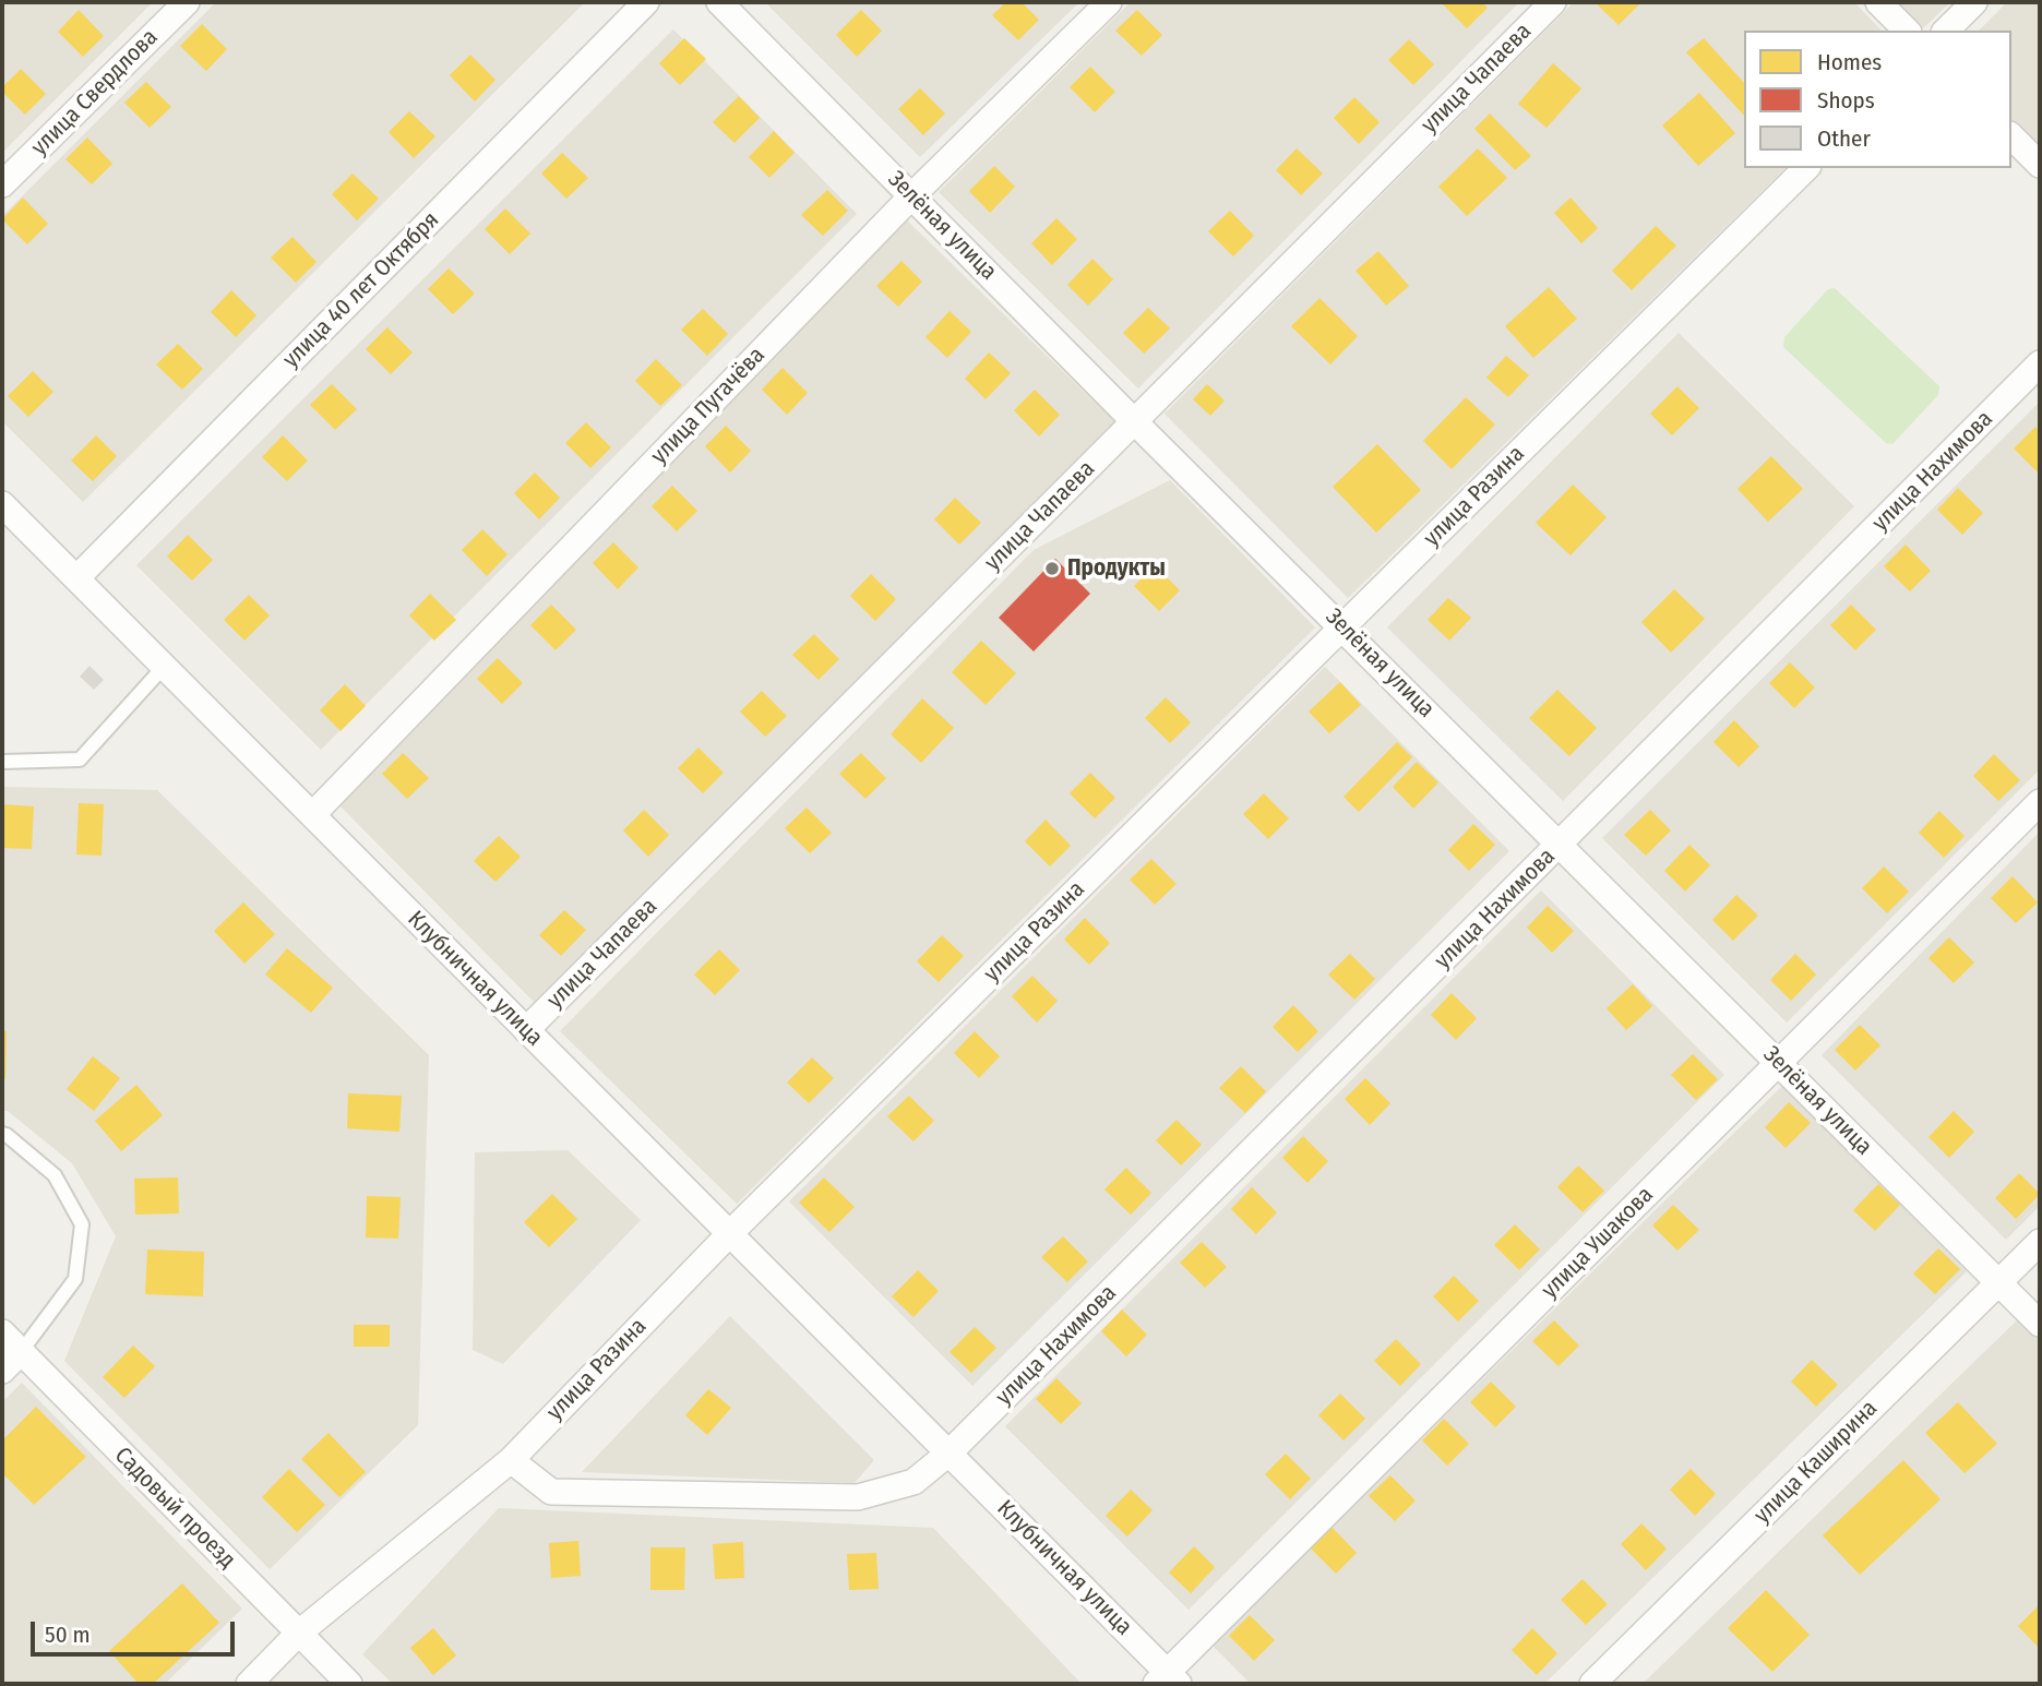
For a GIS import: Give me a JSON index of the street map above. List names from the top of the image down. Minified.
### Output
{"streets":{"street":["улица Чапаева","улица Свердлова","Зелёная улица","улица 40 лет Октября","улица Пугачёва","улица Нахимова","улица Разина","Клубничная улица","улица Ушакова","улица Каширина","Садовый проезд"]},"crossings":[["улица Чапаева","Зелёная улица"],["улица Чапаева","Клубничная улица"],["Зелёная улица","улица Пугачёва"],["Зелёная улица","улица Нахимова"],["Зелёная улица","улица Разина"],["Зелёная улица","улица Ушакова"],["Зелёная улица","улица Каширина"],["улица 40 лет Октября","Клубничная улица"],["улица Пугачёва","Клубничная улица"],["улица Нахимова","Клубничная улица"],["улица Разина","Клубничная улица"],["улица Разина","Садовый проезд"],["Клубничная улица","улица Ушакова"]],"places":["Продукты"],"legend":["Homes","Shops","Other"],"scale_bar":"50 m"}
